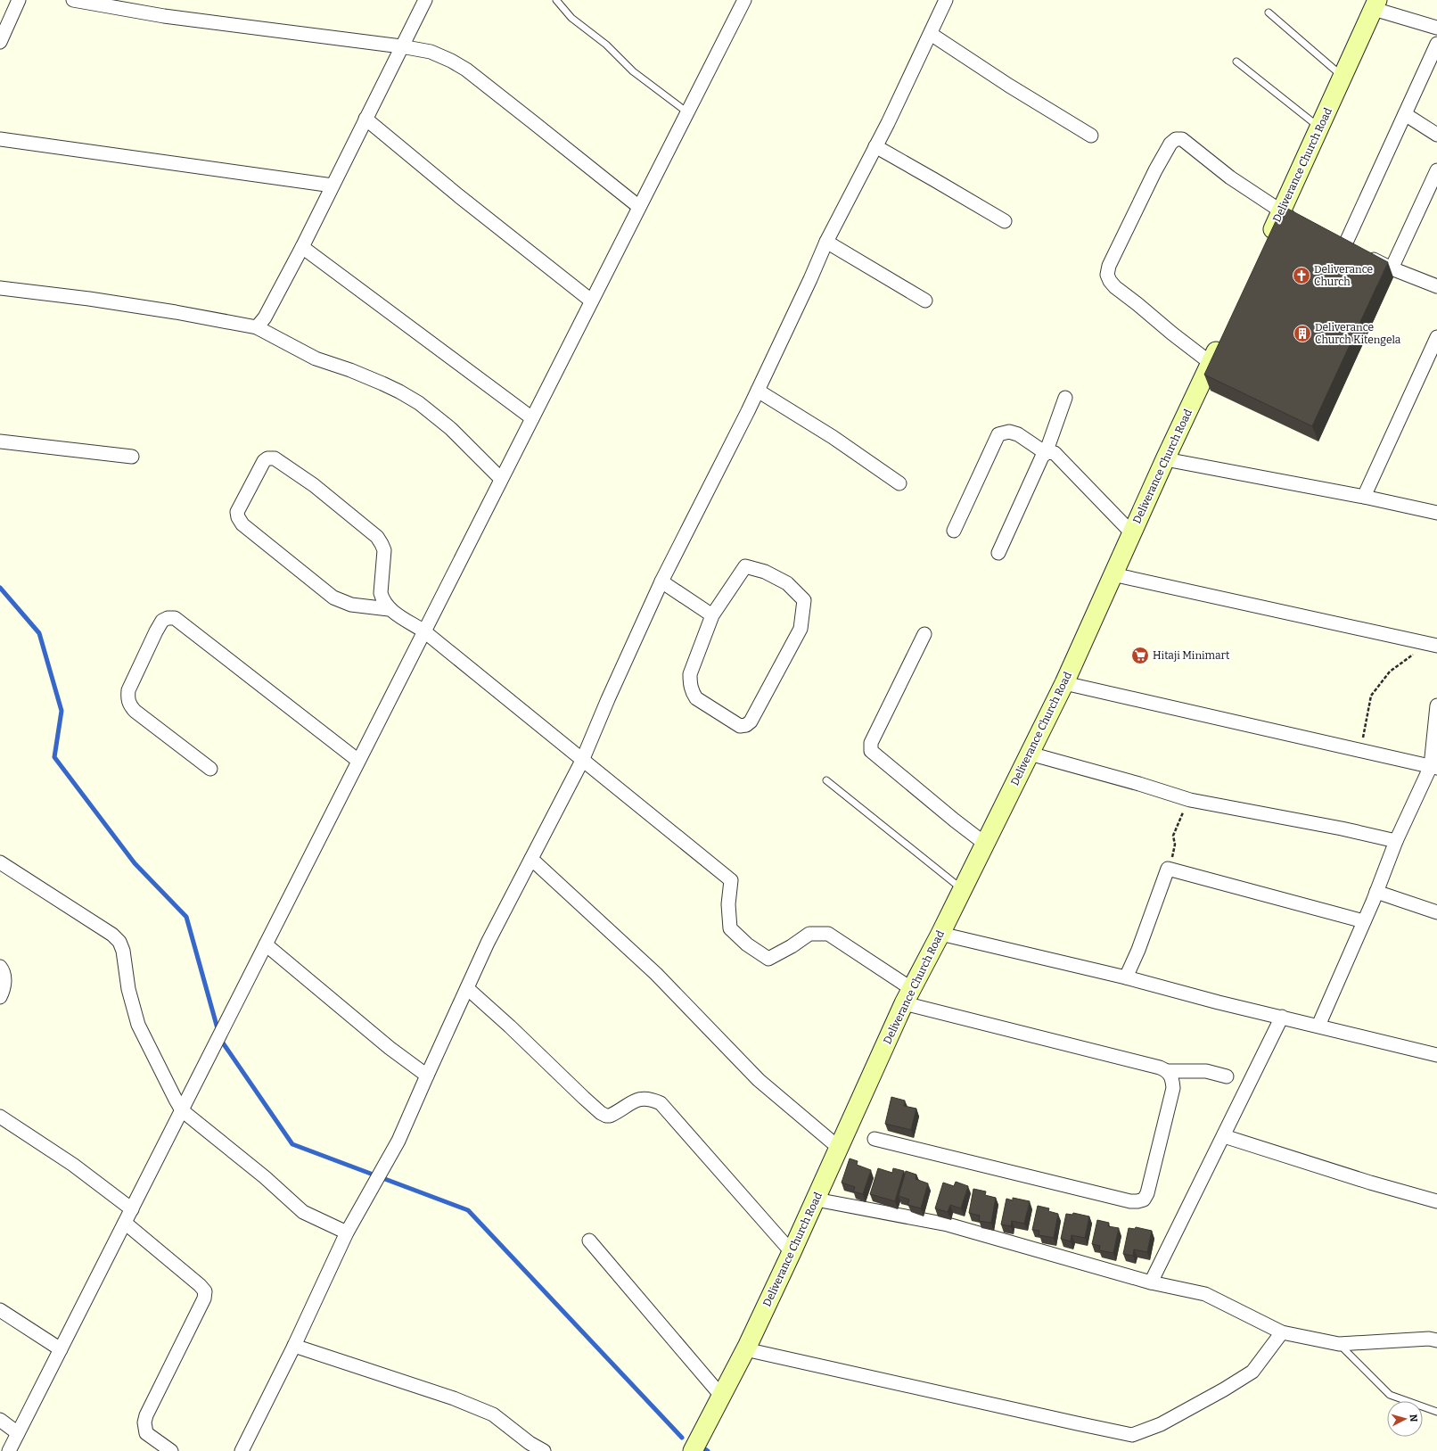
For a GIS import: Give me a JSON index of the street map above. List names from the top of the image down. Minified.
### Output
{"streets":{"street":["Deliverance Church Road"]},"places":{"church":["Deliverance Church"],"building":["Deliverance Church Kitengela"],"supermarket":["Hitaji Minimart"]},"north":"right"}
